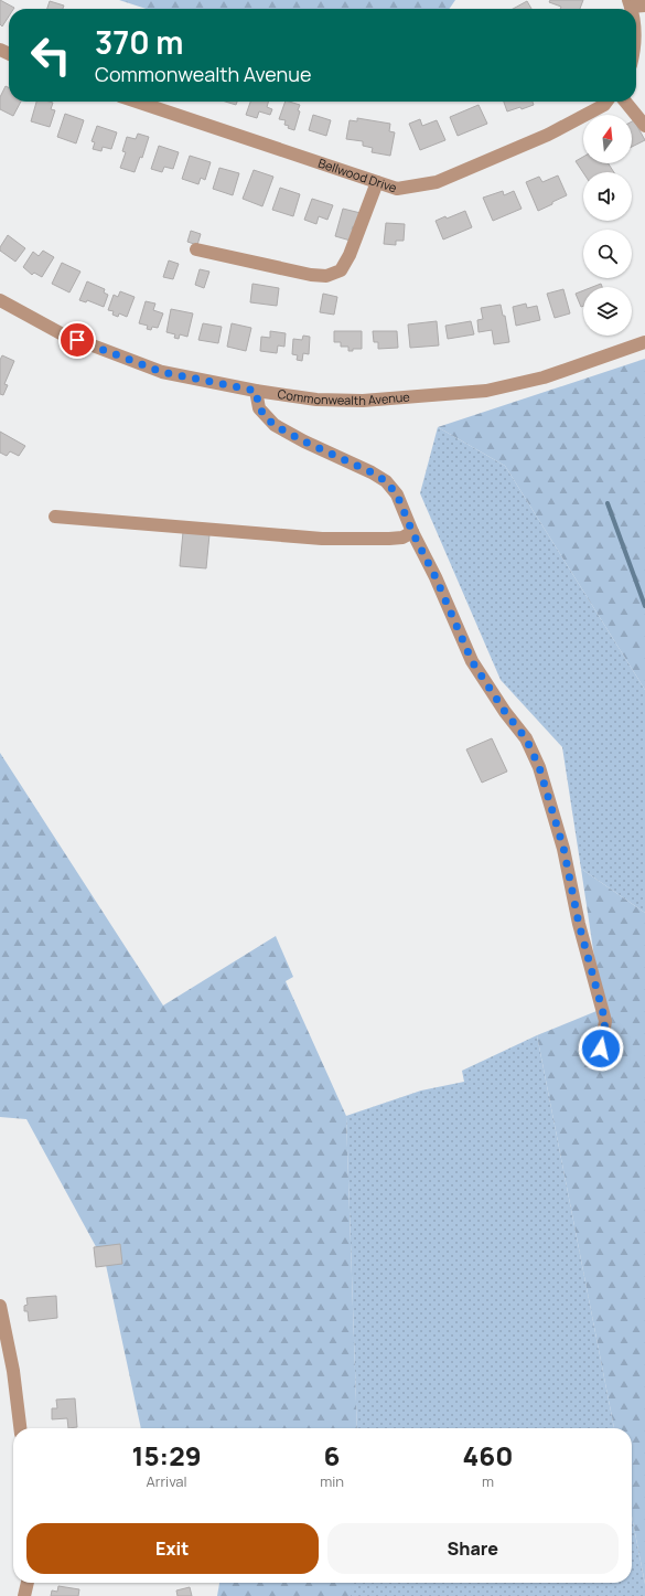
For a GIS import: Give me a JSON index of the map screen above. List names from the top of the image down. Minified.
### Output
{"streets":{"street":["Bellwood Drive","Commonwealth Avenue"]},"north":"top","page":{"turn":["370 m","Commonwealth Avenue"],"eta":["15:29","Arrival","6","min","460","m"],"buttons":["Exit","Share"]}}
